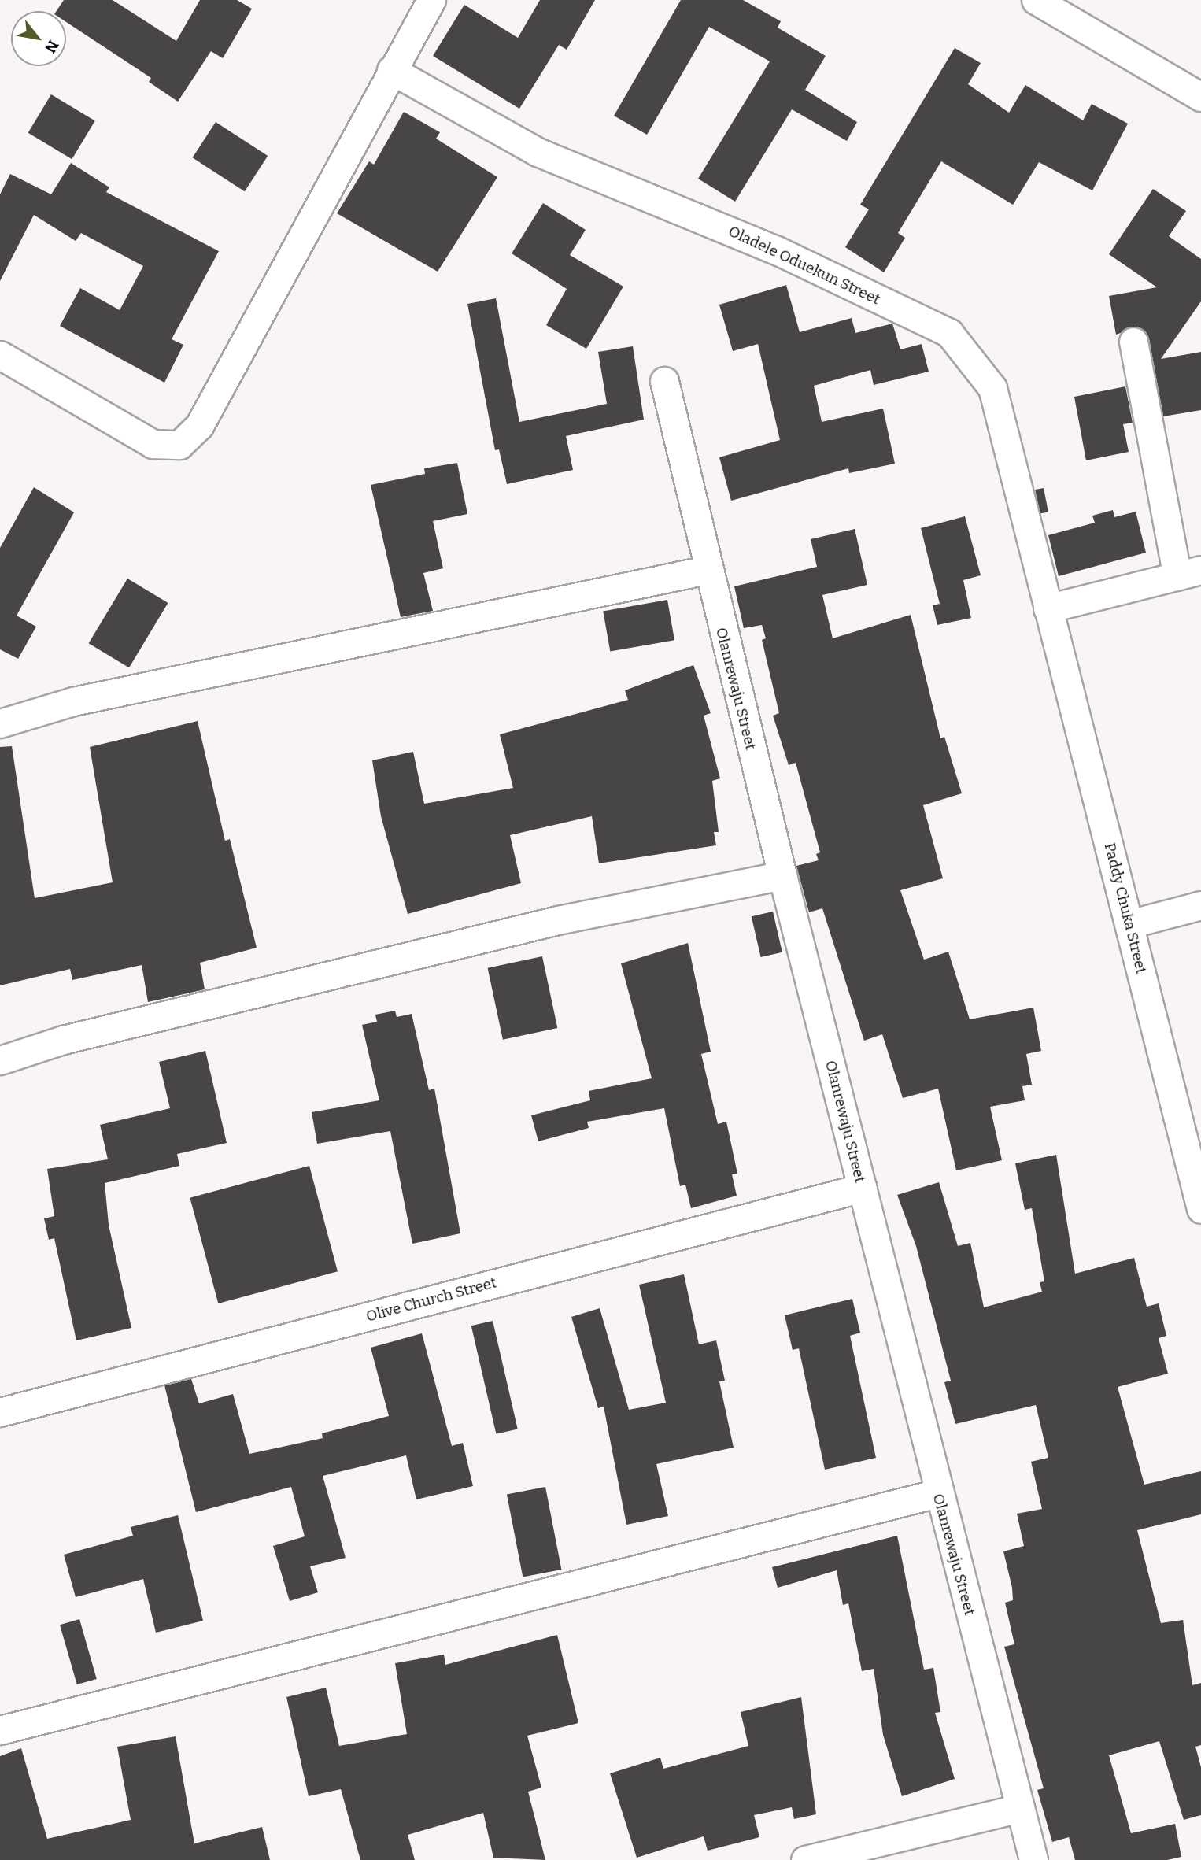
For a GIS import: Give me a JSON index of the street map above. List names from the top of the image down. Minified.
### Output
{"streets":{"street":["Oladele Oduekun Street","Olanrewaju Street","Paddy Chuka Street","Olive Church Street"]},"crossings":[["Oladele Oduekun Street","Paddy Chuka Street"],["Olanrewaju Street","Olive Church Street"]],"north":"bottom right"}
